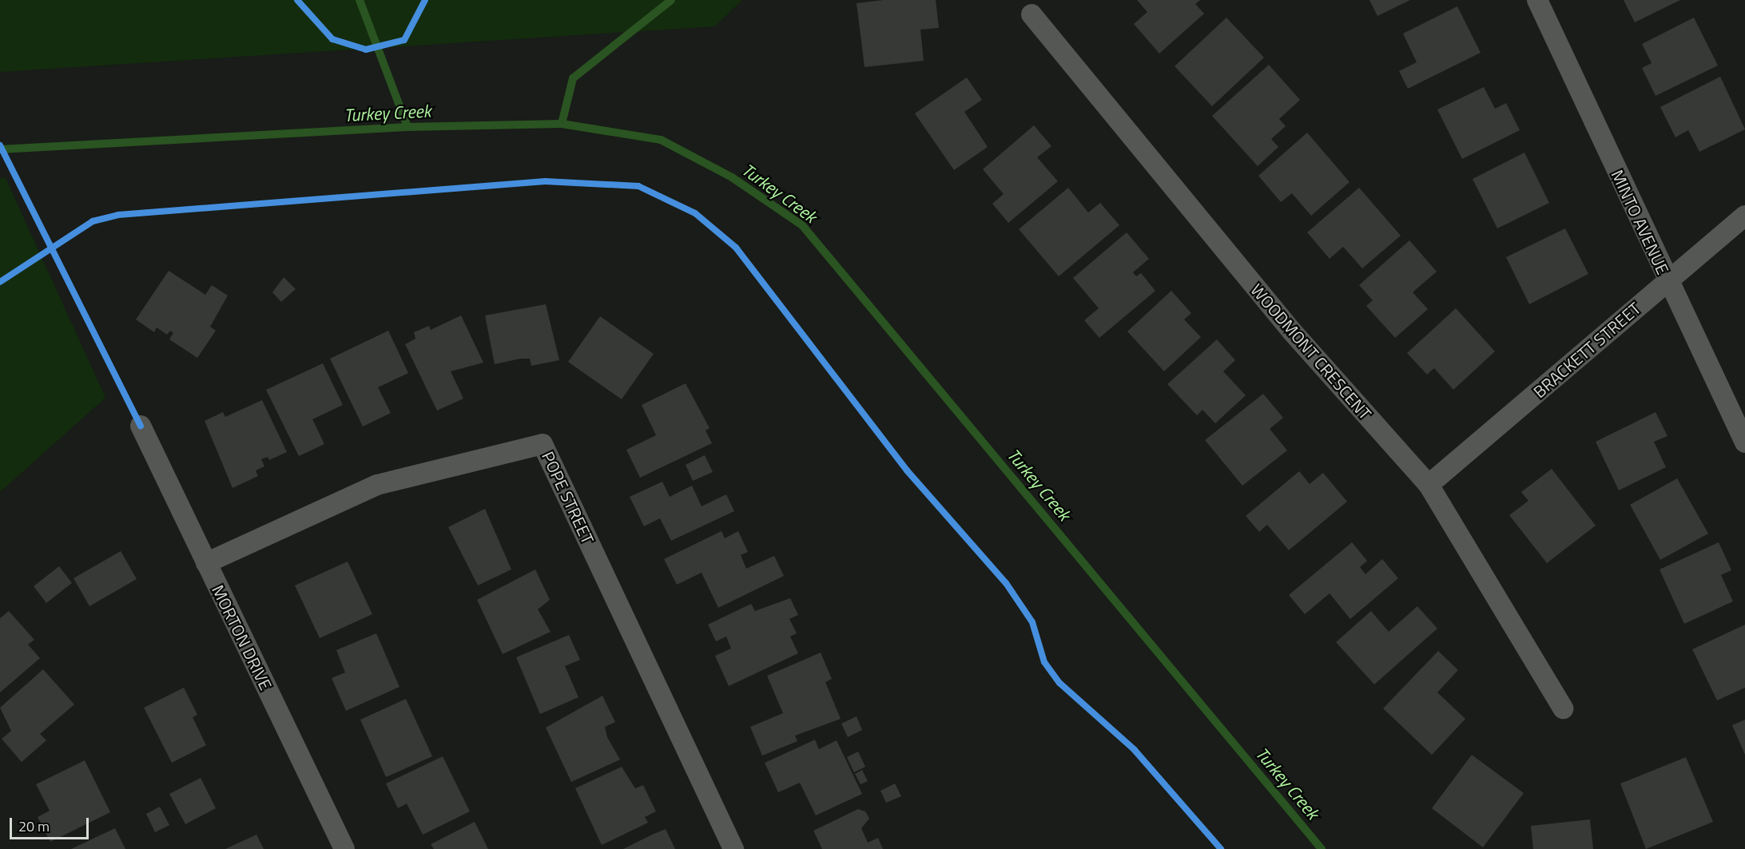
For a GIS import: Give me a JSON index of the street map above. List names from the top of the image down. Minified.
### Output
{"streets":{"street":["MINTO AVENUE","BRACKETT STREET","WOODMONT CRESCENT","POPE STREET","MORTON DRIVE"]},"crossings":[["MINTO AVENUE","BRACKETT STREET"],["BRACKETT STREET","WOODMONT CRESCENT"],["POPE STREET","MORTON DRIVE"]],"water":["Turkey Creek"],"scale_bar":"20 m"}
